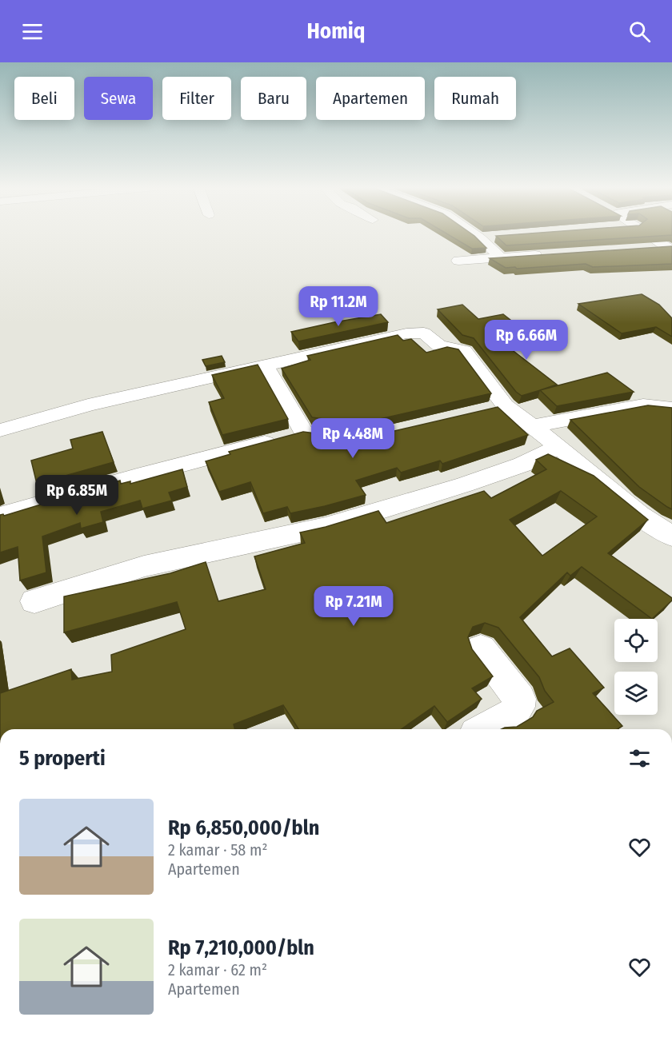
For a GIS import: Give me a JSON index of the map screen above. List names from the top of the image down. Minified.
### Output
{"page":{"header":"Homiq","chip":["Beli","Sewa","Filter","Baru","Apartemen","Rumah"],"price":["Rp 11.2M","Rp 6.66M","Rp 4.48M","Rp 6.85M","Rp 7.21M"],"heading":"5 properti","list":[{"name":"Rp 6,850,000/bln","note":"2 kamar · 58 m² · Apartemen"},{"name":"Rp 7,210,000/bln","note":"2 kamar · 62 m² · Apartemen"}]}}
